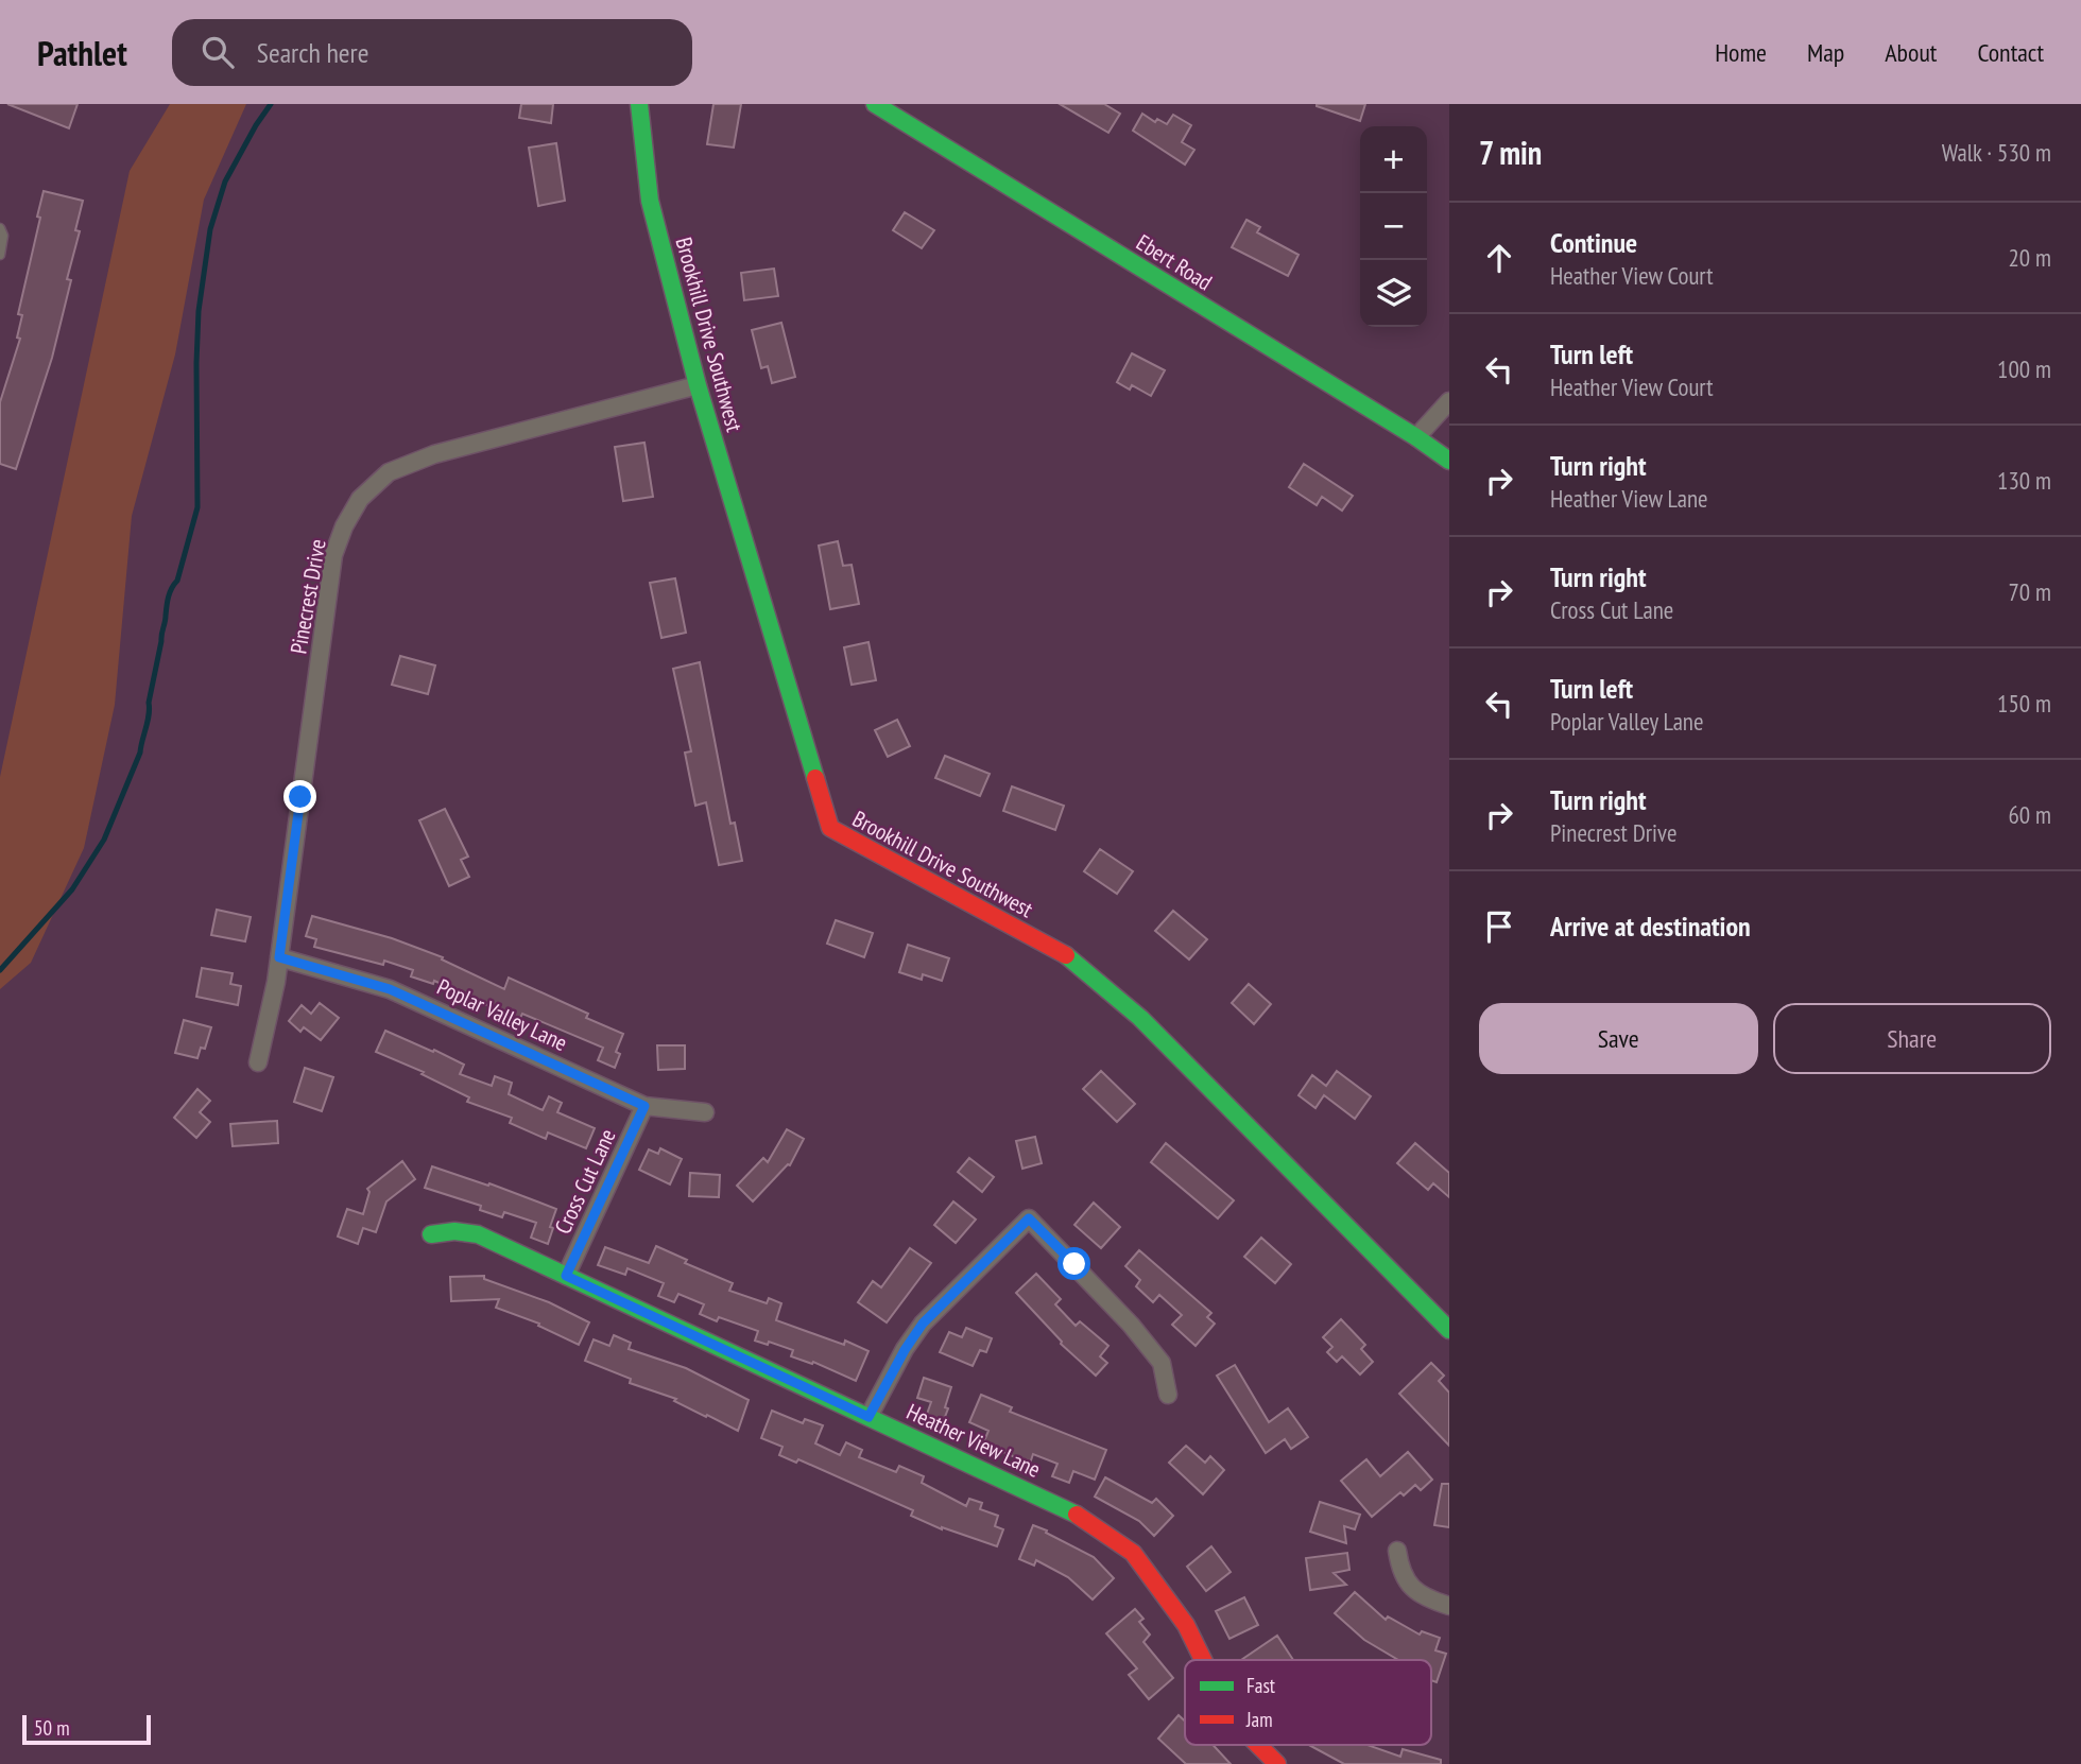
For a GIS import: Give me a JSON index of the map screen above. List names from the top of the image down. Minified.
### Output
{"streets":{"street":["Ebert Road","Brookhill Drive Southwest","Pinecrest Drive","Poplar Valley Lane","Cross Cut Lane","Heather View Lane"]},"crossings":[["Brookhill Drive Southwest","Pinecrest Drive"],["Pinecrest Drive","Poplar Valley Lane"],["Poplar Valley Lane","Cross Cut Lane"],["Cross Cut Lane","Heather View Lane"]],"legend":["Fast","Jam"],"scale_bar":"50 m","page":{"header":"Pathlet","search":"Search here","nav":["Home","Map","About","Contact"],"heading":["7 min","Walk · 530 m"],"map_buttons":["+","−"],"list":[["Continue","Heather View Court","20 m"],["Turn left","Heather View Court","100 m"],["Turn right","Heather View Lane","130 m"],["Turn right","Cross Cut Lane","70 m"],["Turn left","Poplar Valley Lane","150 m"],["Turn right","Pinecrest Drive","60 m"],"Arrive at destination"],"buttons":["Save","Share"],"scale":"50 m"}}
